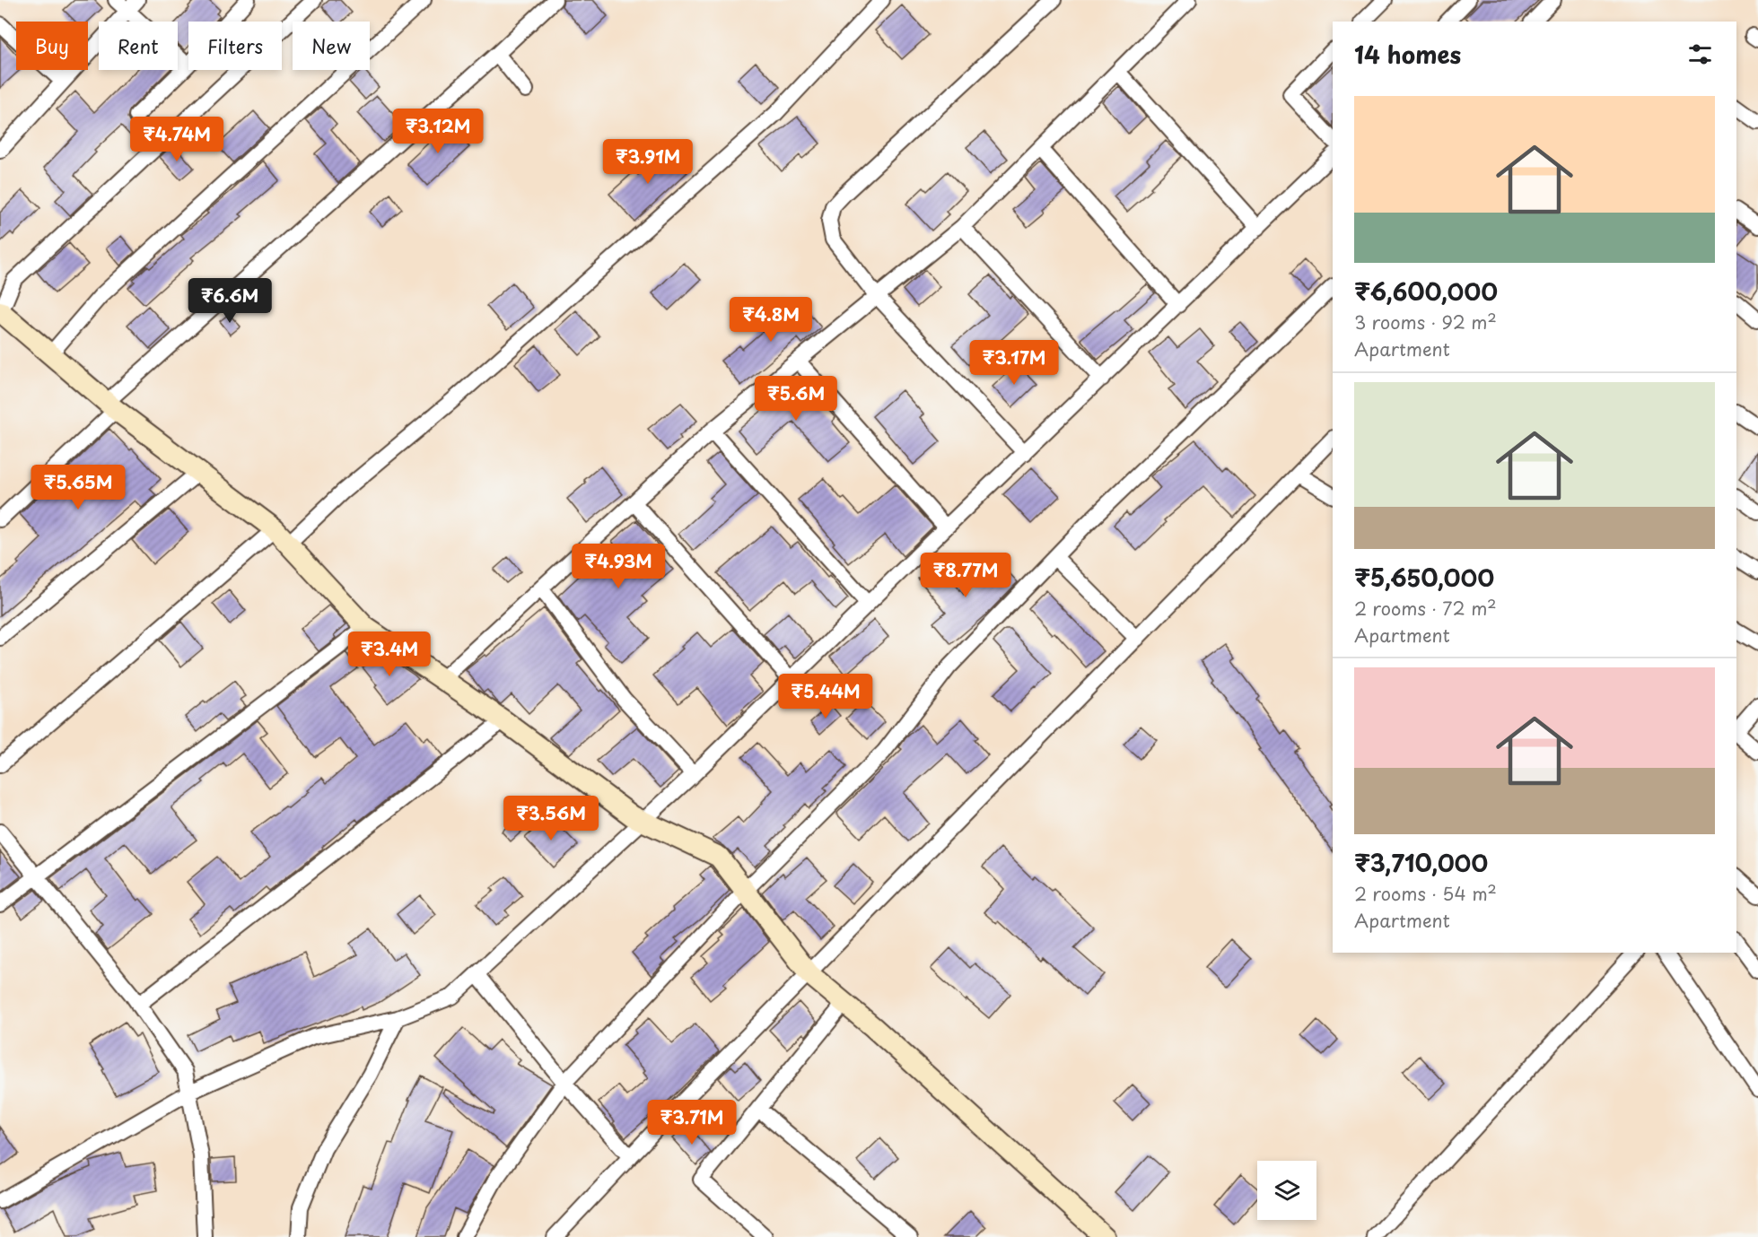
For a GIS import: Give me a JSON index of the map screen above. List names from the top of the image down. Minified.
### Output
{"page":{"chip":["Buy","Rent","Filters","New"],"heading":"14 homes","list":[{"name":"₹6,600,000","note":"3 rooms · 92 m² · Apartment"},{"name":"₹5,650,000","note":"2 rooms · 72 m² · Apartment"},{"name":"₹3,710,000","note":"2 rooms · 54 m² · Apartment"}],"price":["₹3.12M","₹4.74M","₹3.91M","₹6.6M","₹4.8M","₹3.17M","₹5.6M","₹5.65M","₹4.93M","₹8.77M","₹3.4M","₹5.44M","₹3.56M","₹3.71M"]}}
